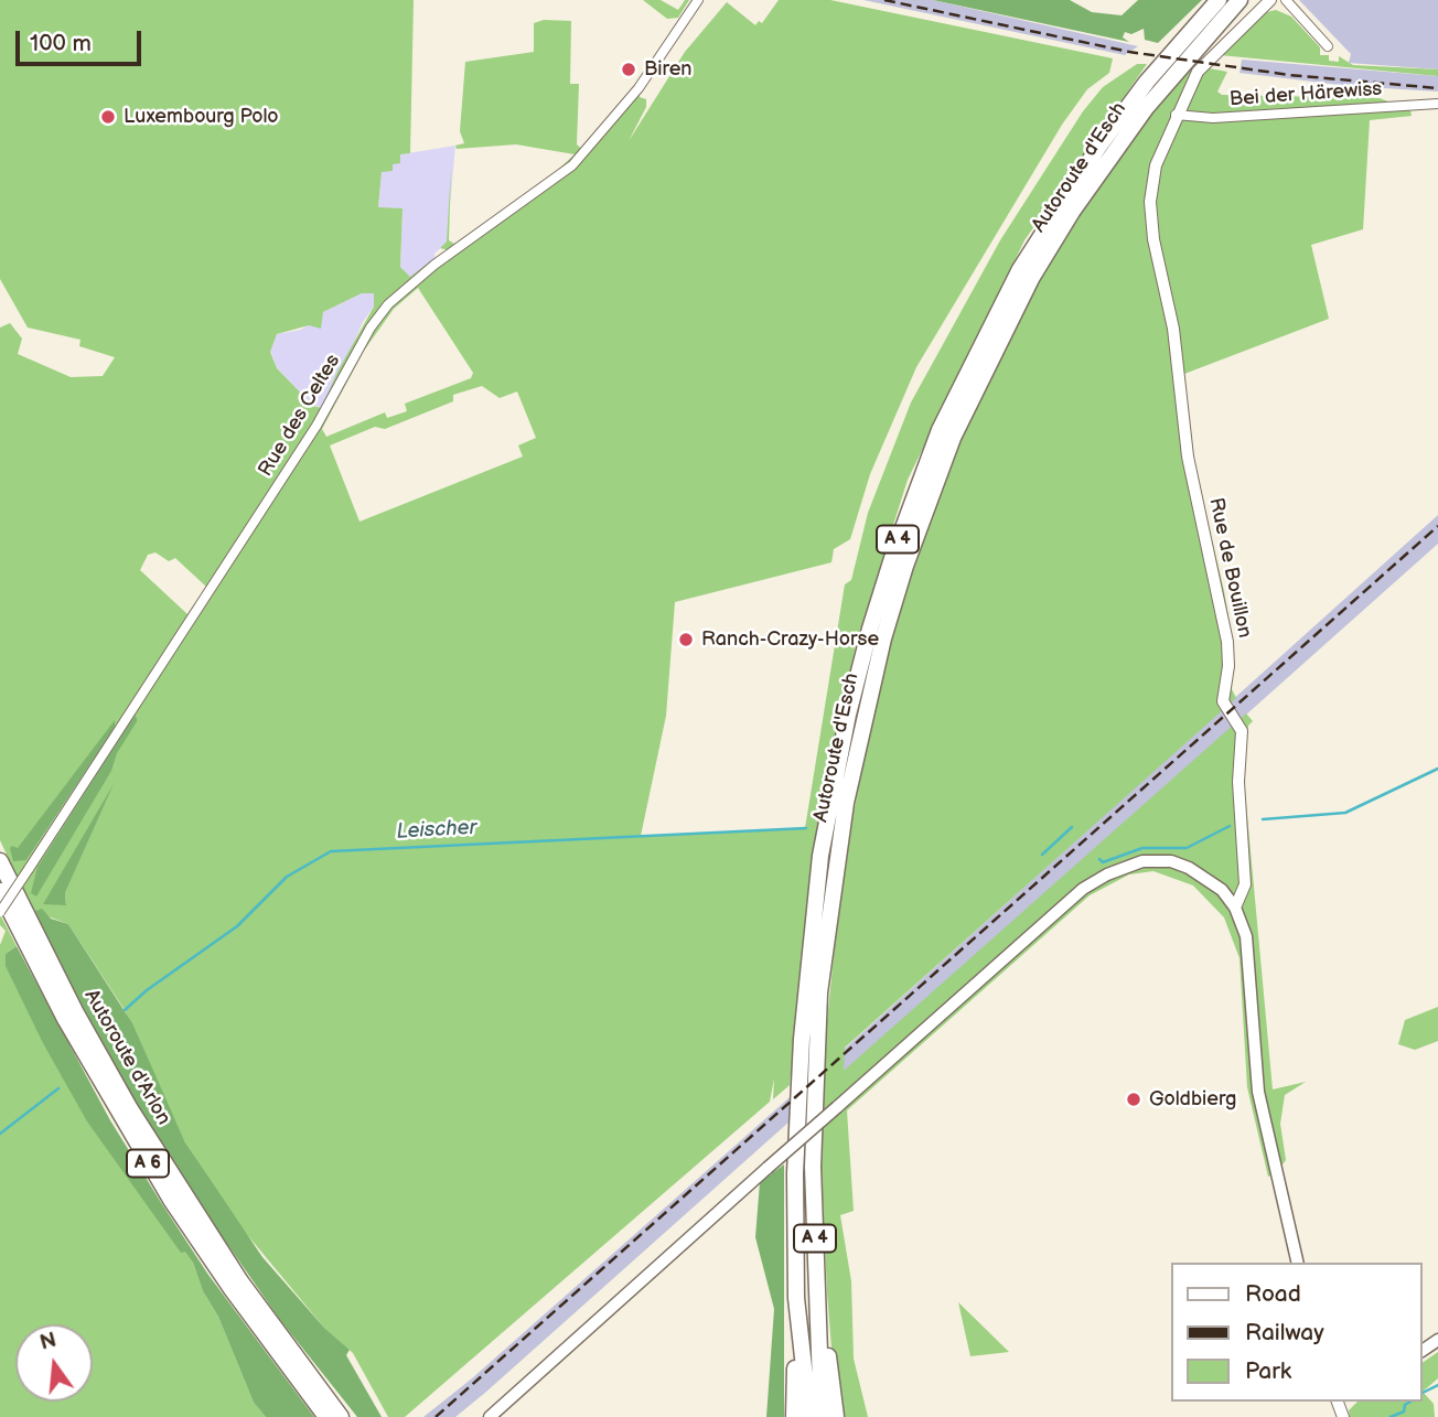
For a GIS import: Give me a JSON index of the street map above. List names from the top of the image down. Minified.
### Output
{"streets":{"highway":["Autoroute d'Esch","A 4","Autoroute d'Arlon","A 6"],"street":["Bei der Härewiss","Rue des Celtes","Rue de Bouillon"]},"crossings":[["Bei der Härewiss","Rue de Bouillon"],["Autoroute d'Esch","A 4"]],"water":["Leischer"],"places":["Biren","Luxembourg Polo","Ranch-Crazy-Horse","Goldbierg"],"legend":["Road","Railway","Park"],"scale_bar":"100 m","north":"top"}
